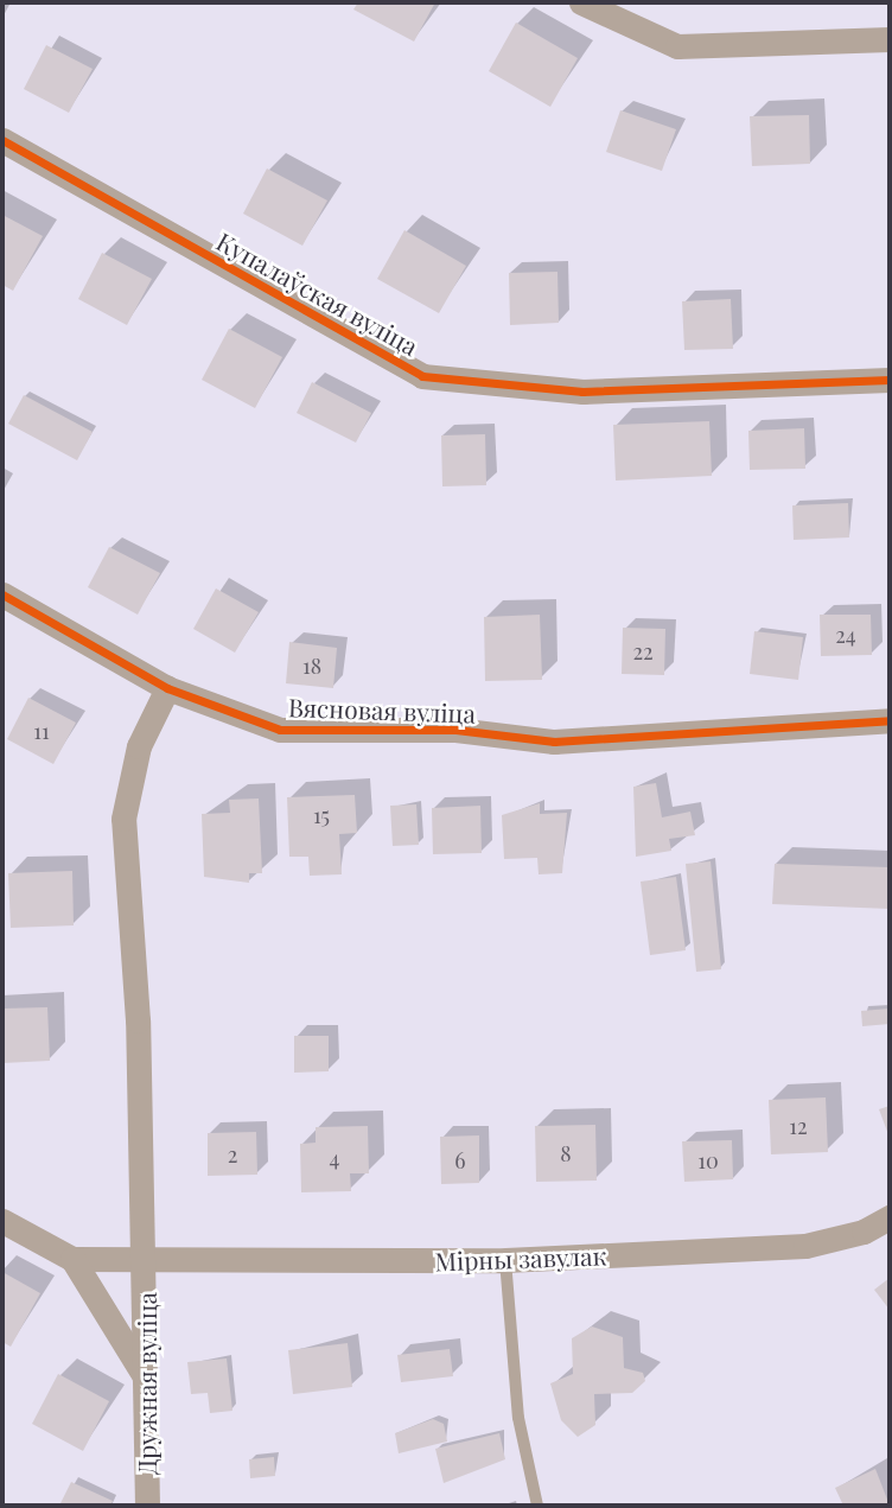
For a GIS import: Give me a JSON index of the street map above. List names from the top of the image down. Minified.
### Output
{"streets":{"street":["Купалаўская вуліца","Вясновая вуліца","Мірны завулак","Дружная вуліца"]},"crossings":[["Мірны завулак","Дружная вуліца"]],"house_numbers":["24","22","18","11","15","12","8","2","4","6","10"]}
